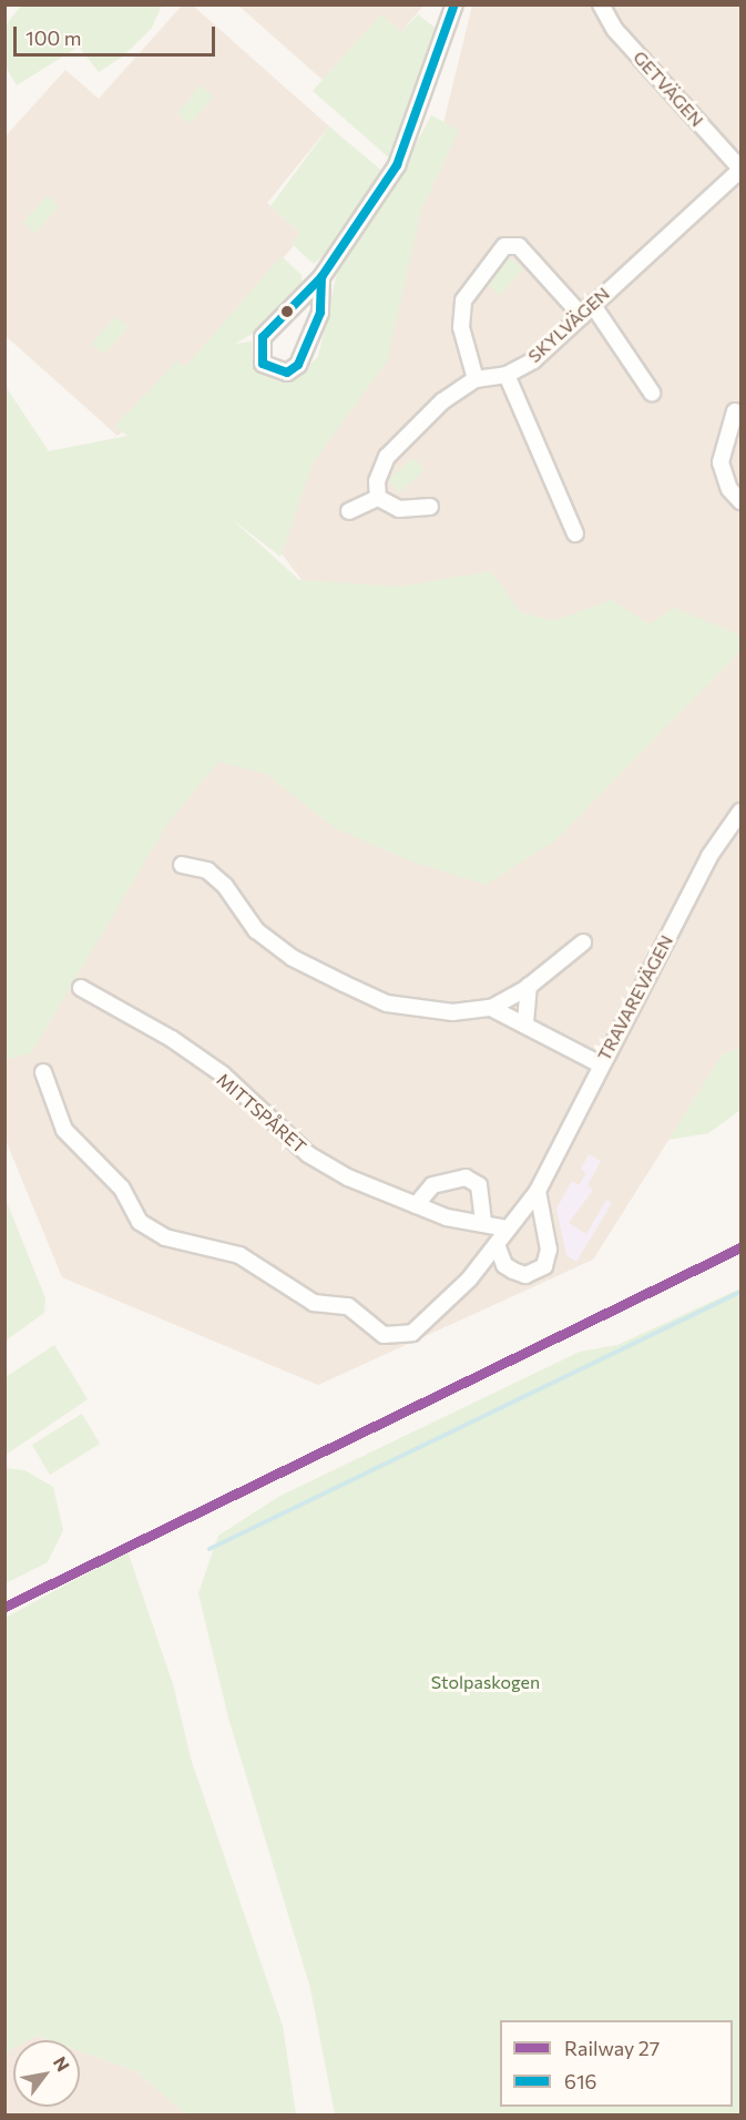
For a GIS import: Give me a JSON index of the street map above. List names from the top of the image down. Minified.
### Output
{"streets":{"street":["GETVÄGEN","SKYLVÄGEN","TRAVAREVÄGEN","MITTSPÅRET"]},"crossings":[["GETVÄGEN","SKYLVÄGEN"],["TRAVAREVÄGEN","MITTSPÅRET"]],"parks":["Stolpaskogen"],"lines":["transit line 616","rail line 27"],"legend":["Railway 27","616"],"scale_bar":"100 m","north":"top right"}
